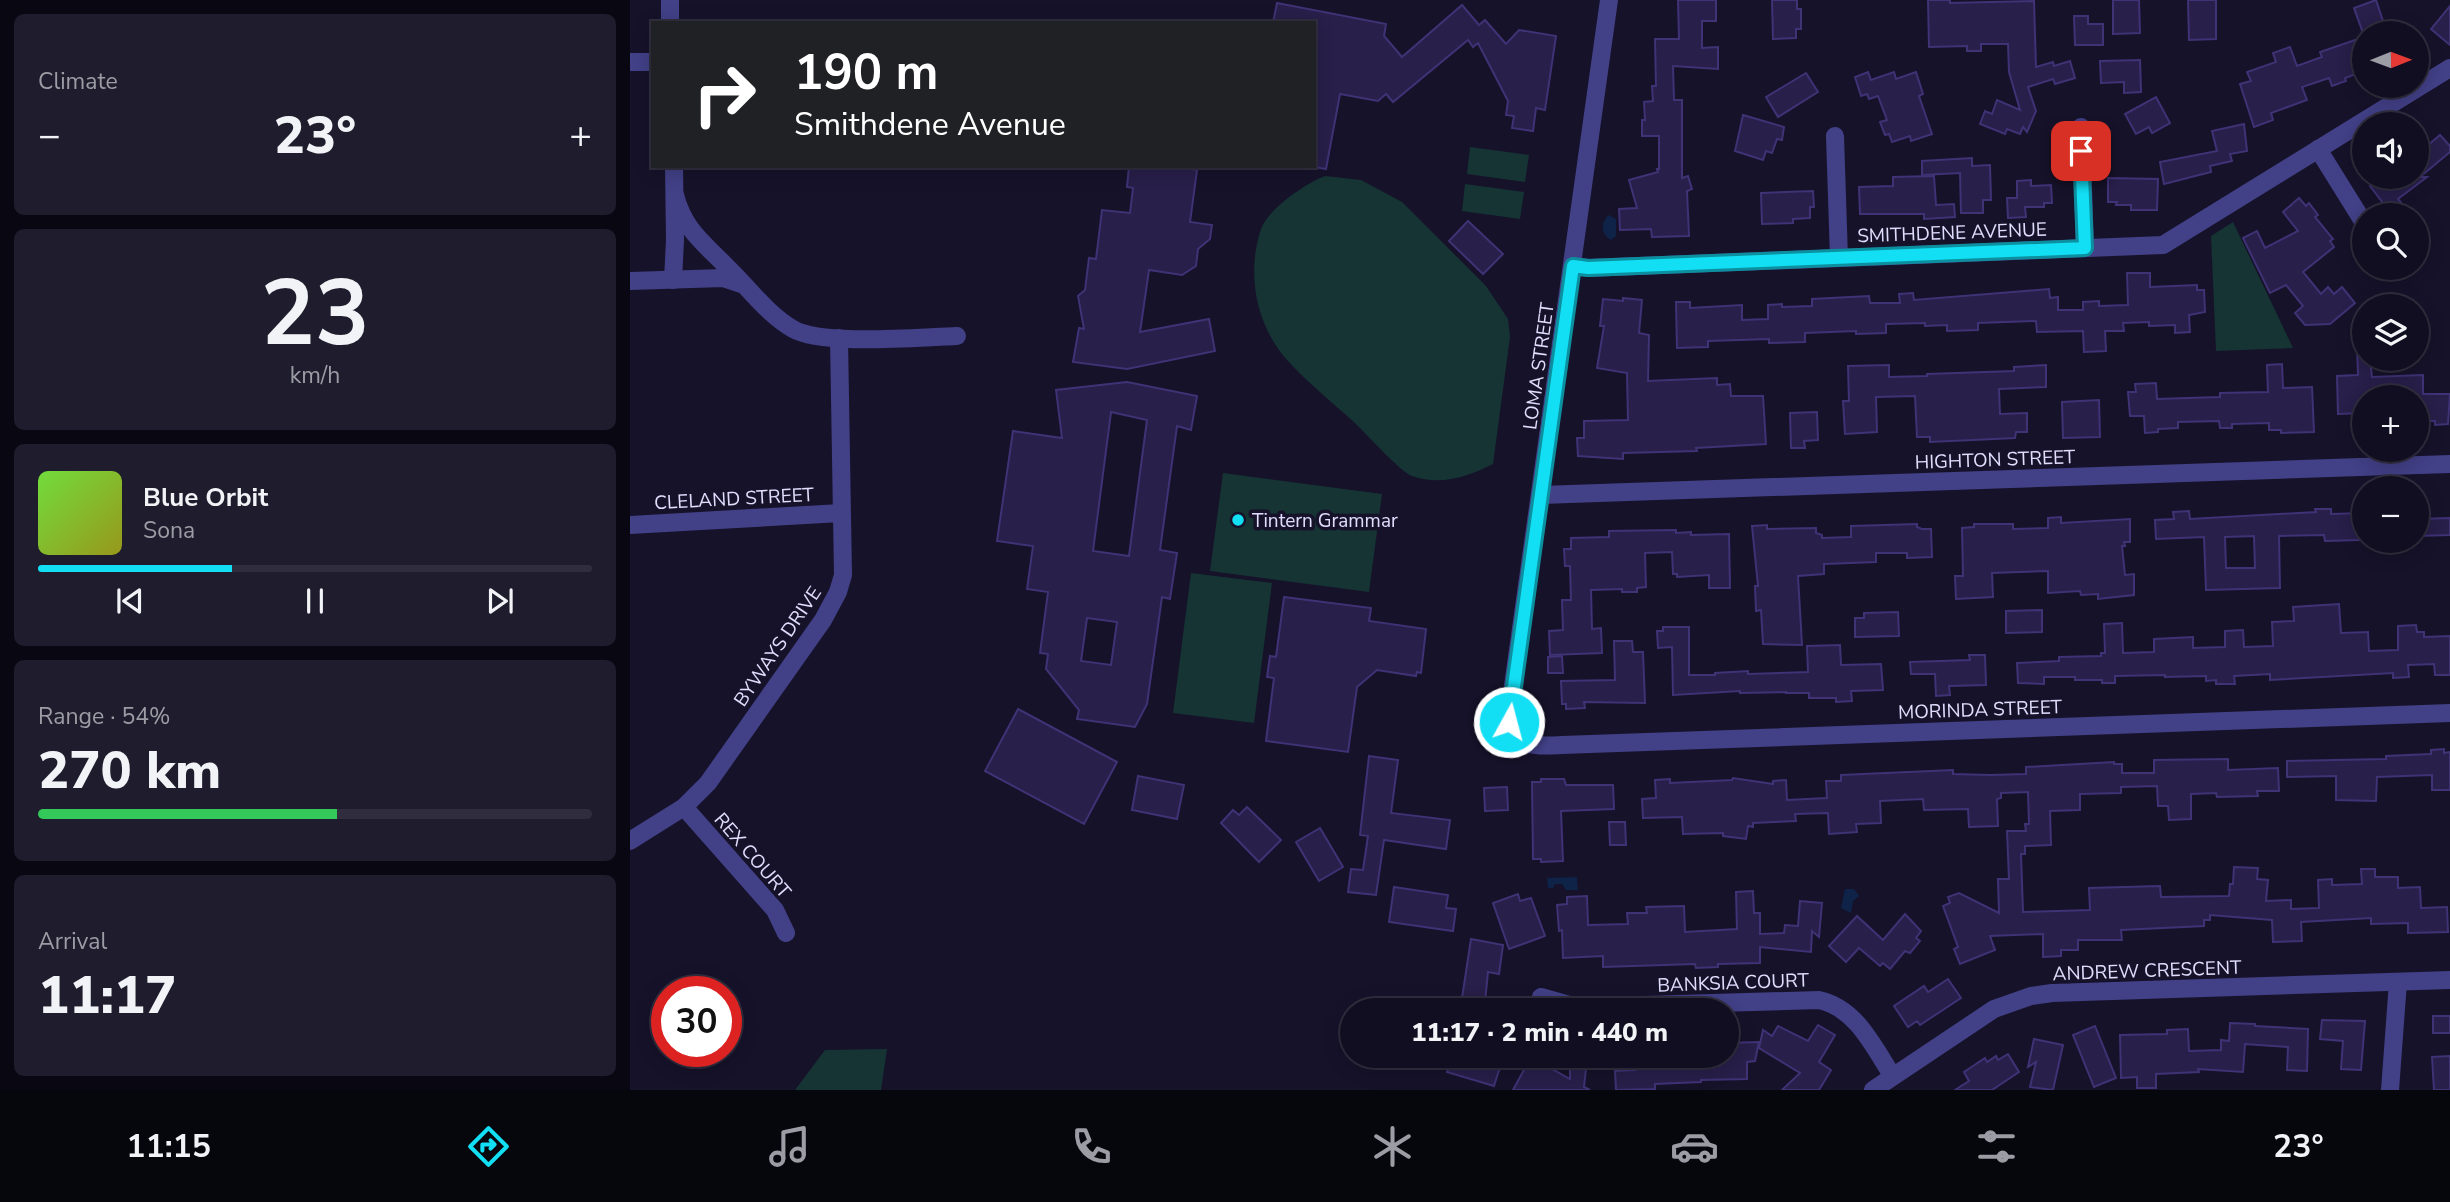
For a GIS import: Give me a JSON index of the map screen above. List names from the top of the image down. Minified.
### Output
{"streets":{"street":["SMITHDENE AVENUE","LOMA STREET","HIGHTON STREET","CLELAND STREET","BYWAYS DRIVE","MORINDA STREET","REX COURT","ANDREW CRESCENT","BANKSIA COURT"]},"crossings":[["SMITHDENE AVENUE","LOMA STREET"],["LOMA STREET","HIGHTON STREET"],["LOMA STREET","MORINDA STREET"],["CLELAND STREET","BYWAYS DRIVE"],["BYWAYS DRIVE","REX COURT"],["ANDREW CRESCENT","BANKSIA COURT"]],"places":["Tintern Grammar"],"north":"right","page":{"tile":["Climate",["23","km/h"],["Range · 54%","270 km"],["Arrival","11:17"]],"map_buttons":["+","−"],"turn":["190 m","Smithdene Avenue"],"heat":["−","23°","+"],"song":["Blue Orbit","Sona"],"limit":"30","trip":"11:17 · 2 min · 440 m","tabs":["11:15","23°"]}}
